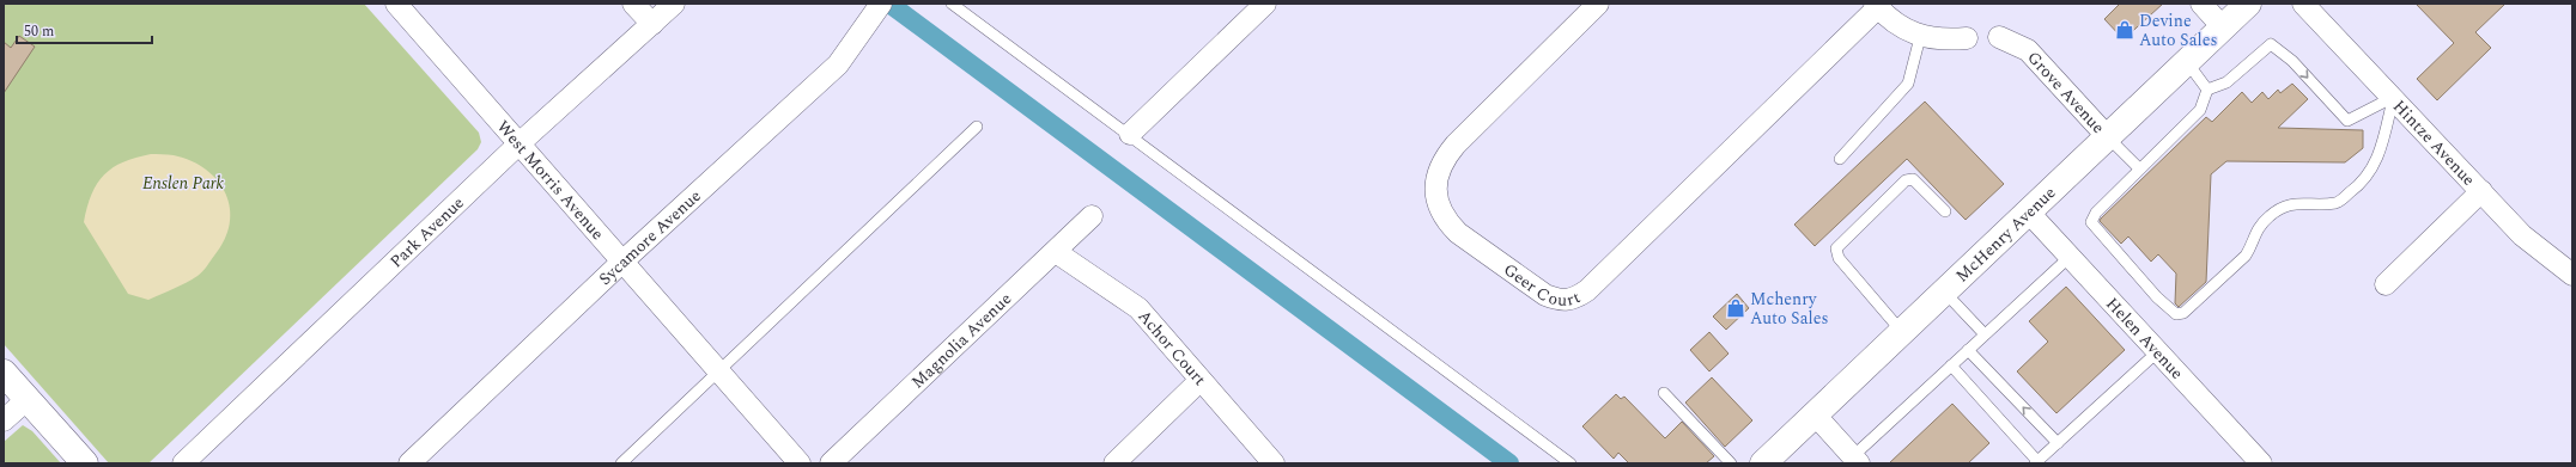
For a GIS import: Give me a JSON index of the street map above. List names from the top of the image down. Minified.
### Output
{"streets":{"main road":["McHenry Avenue"],"street":["Grove Avenue","Hintze Avenue","West Morris Avenue","Park Avenue","Sycamore Avenue","Geer Court","Helen Avenue","Magnolia Avenue","Achor Court"]},"crossings":[["Grove Avenue","McHenry Avenue"],["West Morris Avenue","Park Avenue"],["West Morris Avenue","Sycamore Avenue"],["McHenry Avenue","Helen Avenue"],["Magnolia Avenue","Achor Court"]],"parks":["Enslen Park"],"places":{"shop":["Devine Auto Sales","Mchenry Auto Sales"]},"scale_bar":"50 m"}
